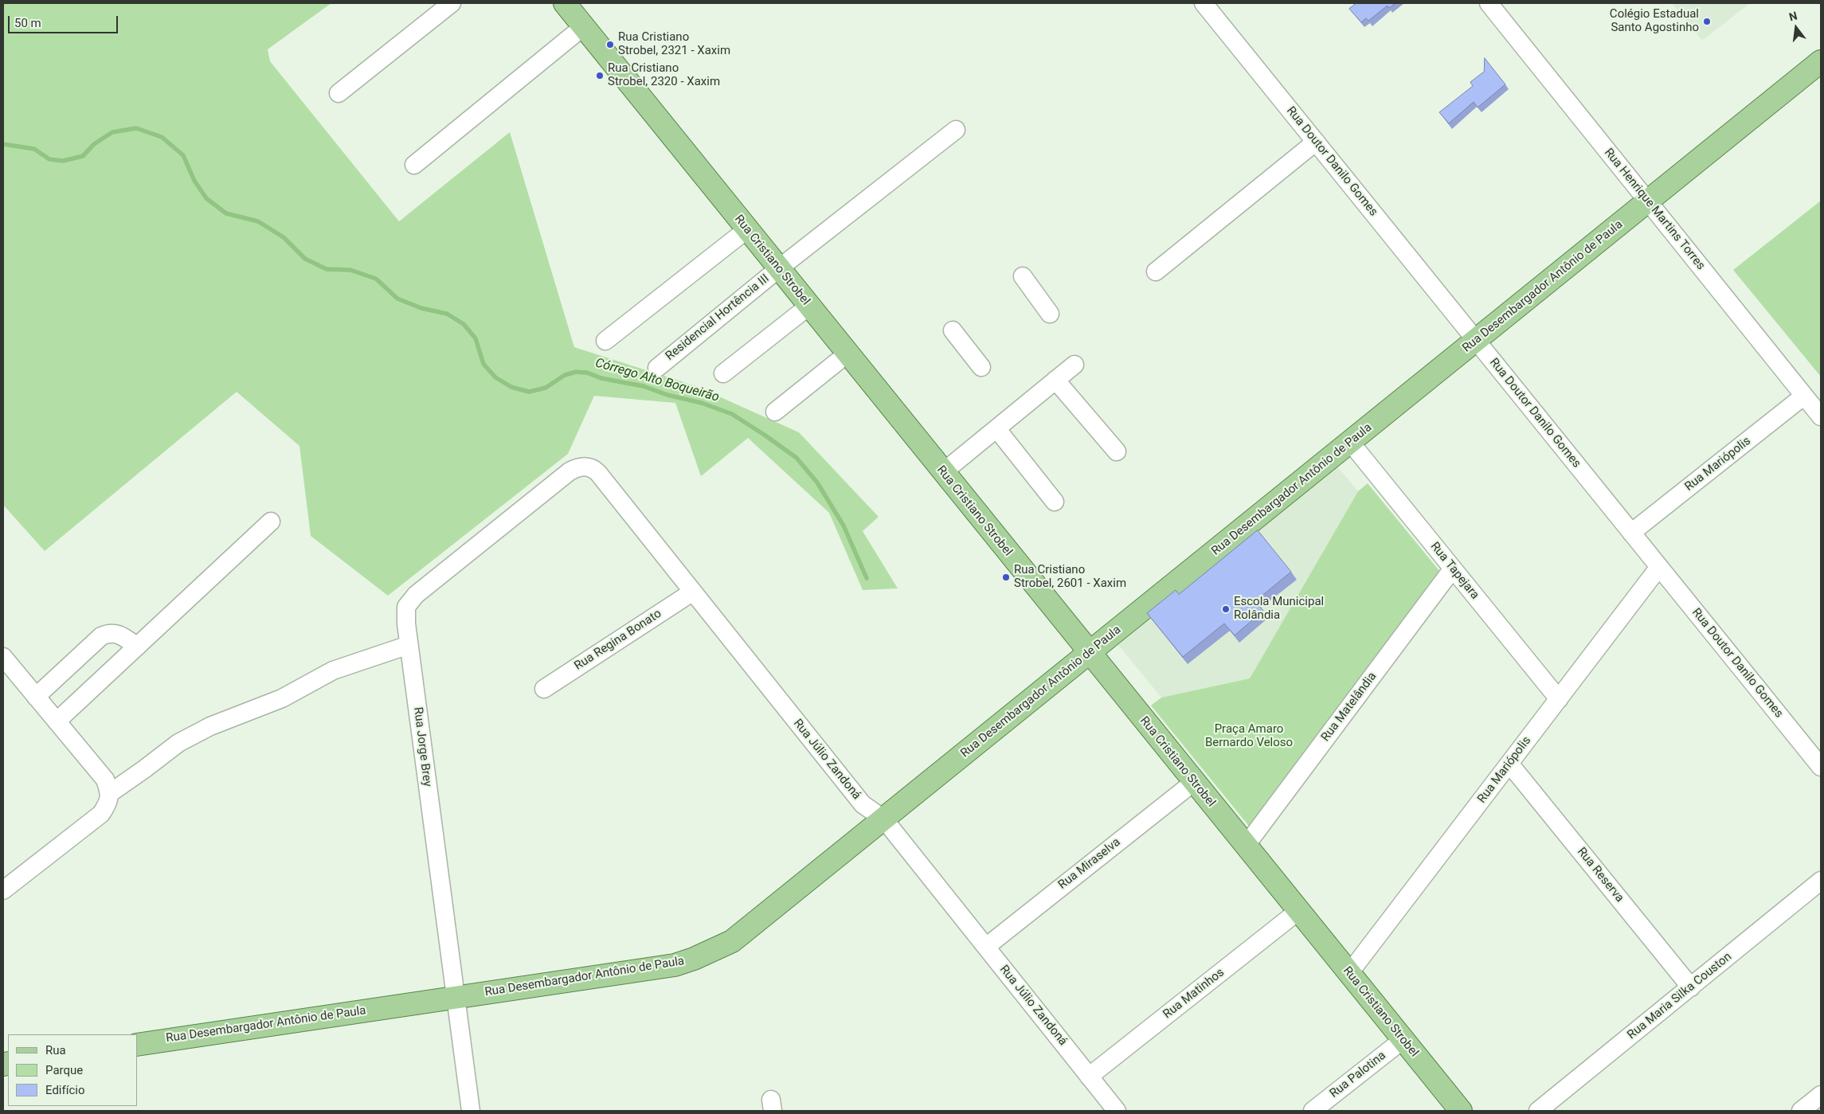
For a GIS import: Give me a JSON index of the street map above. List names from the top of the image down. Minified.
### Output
{"streets":{"main road":["Rua Cristiano Strobel","Rua Desembargador Antônio de Paula"],"street":["Rua Doutor Danilo Gomes","Rua Henrique Martins Torres","Residencial Hortência III","Rua Mariópolis","Rua Tapejara","Rua Regina Bonato","Rua Matelândia","Rua Jorge Brey","Rua Júlio Zandoná","Rua Miraselva","Rua Reserva","Rua Matinhos","Rua Maria Silka Couston","Rua Palotina"]},"crossings":[["Rua Doutor Danilo Gomes","Rua Desembargador Antônio de Paula"],["Rua Doutor Danilo Gomes","Rua Mariópolis"],["Rua Henrique Martins Torres","Rua Desembargador Antônio de Paula"],["Rua Henrique Martins Torres","Rua Mariópolis"],["Rua Cristiano Strobel","Rua Desembargador Antônio de Paula"],["Rua Cristiano Strobel","Residencial Hortência III"],["Rua Cristiano Strobel","Rua Mariópolis"],["Rua Cristiano Strobel","Rua Matelândia"],["Rua Cristiano Strobel","Rua Miraselva"],["Rua Cristiano Strobel","Rua Matinhos"],["Rua Cristiano Strobel","Rua Palotina"],["Rua Desembargador Antônio de Paula","Rua Tapejara"],["Rua Desembargador Antônio de Paula","Rua Jorge Brey"],["Rua Desembargador Antônio de Paula","Rua Júlio Zandoná"],["Rua Mariópolis","Rua Tapejara"],["Rua Mariópolis","Rua Reserva"],["Rua Tapejara","Rua Matelândia"],["Rua Regina Bonato","Rua Júlio Zandoná"],["Rua Jorge Brey","Rua Júlio Zandoná"],["Rua Júlio Zandoná","Rua Miraselva"],["Rua Júlio Zandoná","Rua Matinhos"],["Rua Reserva","Rua Maria Silka Couston"]],"water":["Córrego Alto Boqueirão"],"parks":["Praça Amaro Bernardo Veloso"],"places":["Colégio Estadual Santo Agostinho","Rua Cristiano Strobel, 2321 - Xaxim","Rua Cristiano Strobel, 2320 - Xaxim","Rua Cristiano Strobel, 2601 - Xaxim","Escola Municipal Rolândia"],"legend":["Rua","Parque","Edifício"],"scale_bar":"50 m","north":"top"}
